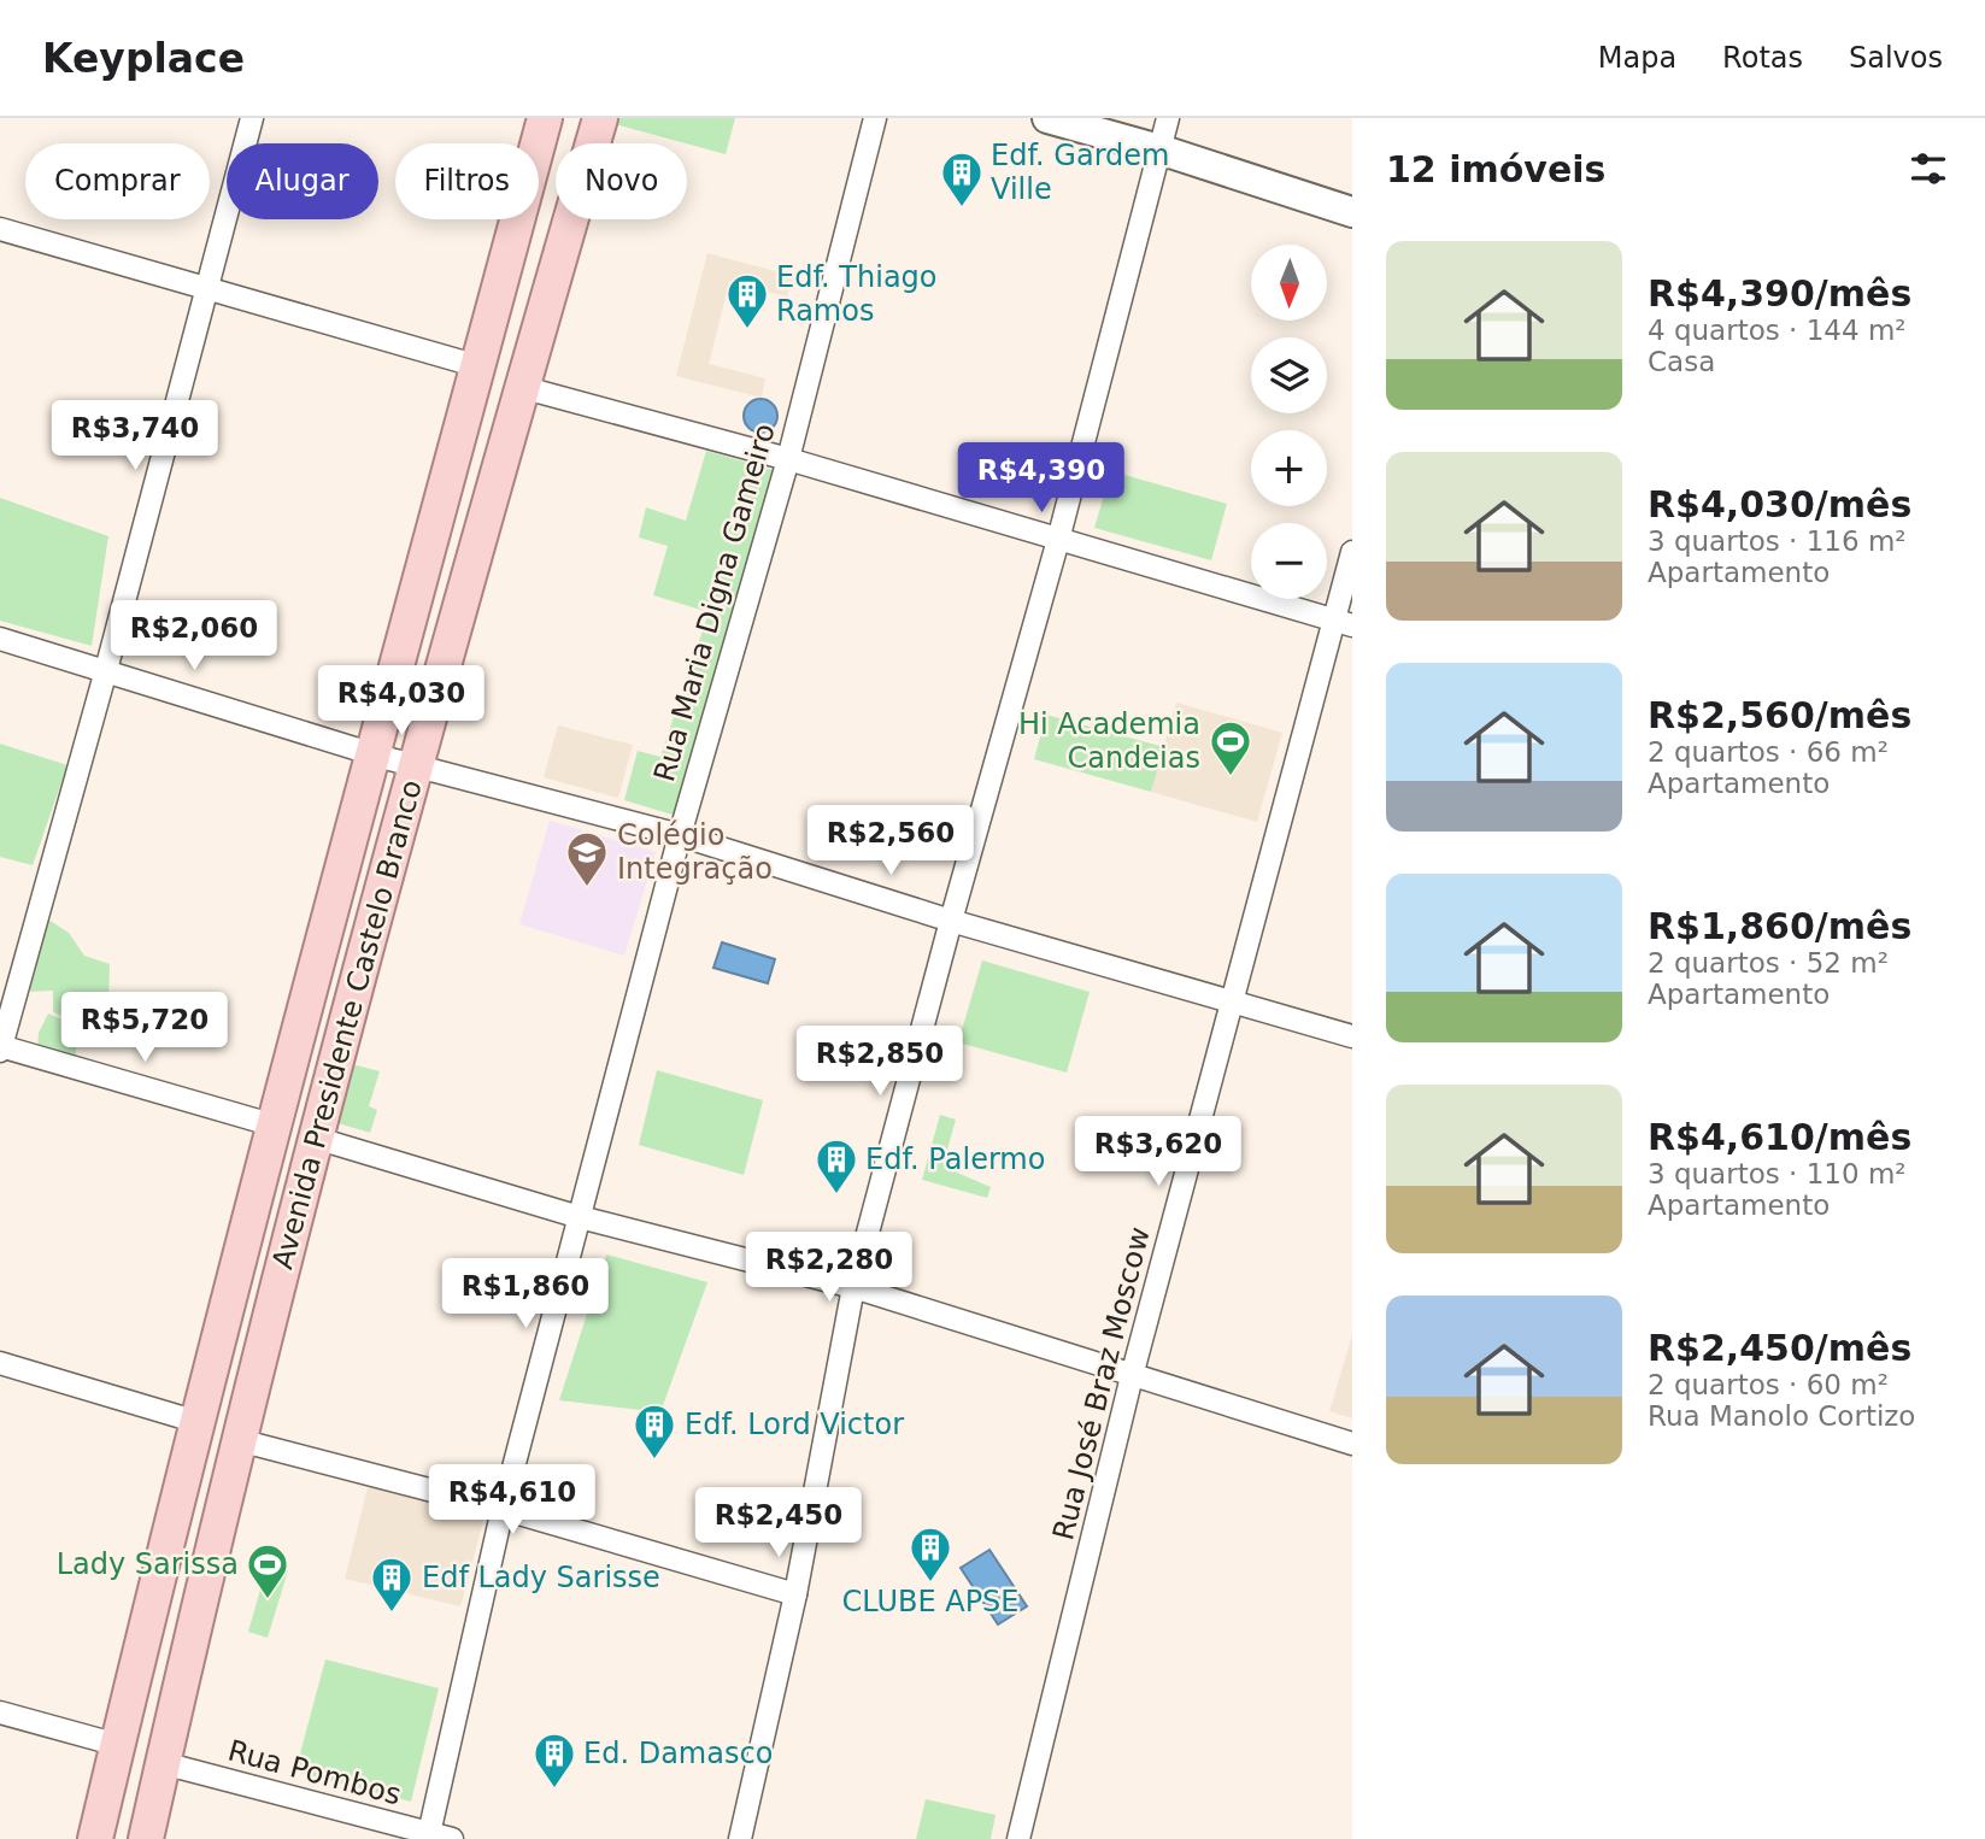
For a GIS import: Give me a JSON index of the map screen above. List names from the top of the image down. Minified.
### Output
{"streets":{"main road":["Avenida Presidente Castelo Branco"],"street":["Rua Maria Digna Gameiro","Rua José Braz Moscow","Rua Pombos"]},"crossings":[["Rua Maria Digna Gameiro","Rua Pombos"],["Avenida Presidente Castelo Branco","Rua Pombos"]],"places":{"building":["Edf. Gardem Ville","Edf. Thiago Ramos","Edf. Palermo","Edf. Lord Victor","CLUBE APSE","Edf Lady Sarisse","Ed. Damasco"],"sports":["Hi Academia Candeias","Lady Sarissa"],"school or university":["Colégio Integração"]},"north":"bottom","page":{"header":"Keyplace","nav":["Mapa","Rotas","Salvos"],"heading":"12 imóveis","chip":["Comprar","Alugar","Filtros","Novo"],"list":[{"name":"R$4,390/mês","note":"4 quartos · 144 m² · Casa"},{"name":"R$4,030/mês","note":"3 quartos · 116 m² · Apartamento"},{"name":"R$2,560/mês","note":"2 quartos · 66 m² · Apartamento"},{"name":"R$1,860/mês","note":"2 quartos · 52 m² · Apartamento"},{"name":"R$4,610/mês","note":"3 quartos · 110 m² · Apartamento"},{"name":"R$2,450/mês","note":"2 quartos · 60 m² · Rua Manolo Cortizo"}],"map_buttons":["+","−"],"price":["R$3,740","R$4,390","R$2,060","R$4,030","R$2,560","R$5,720","R$2,850","R$3,620","R$2,280","R$1,860","R$4,610","R$2,450"]}}
